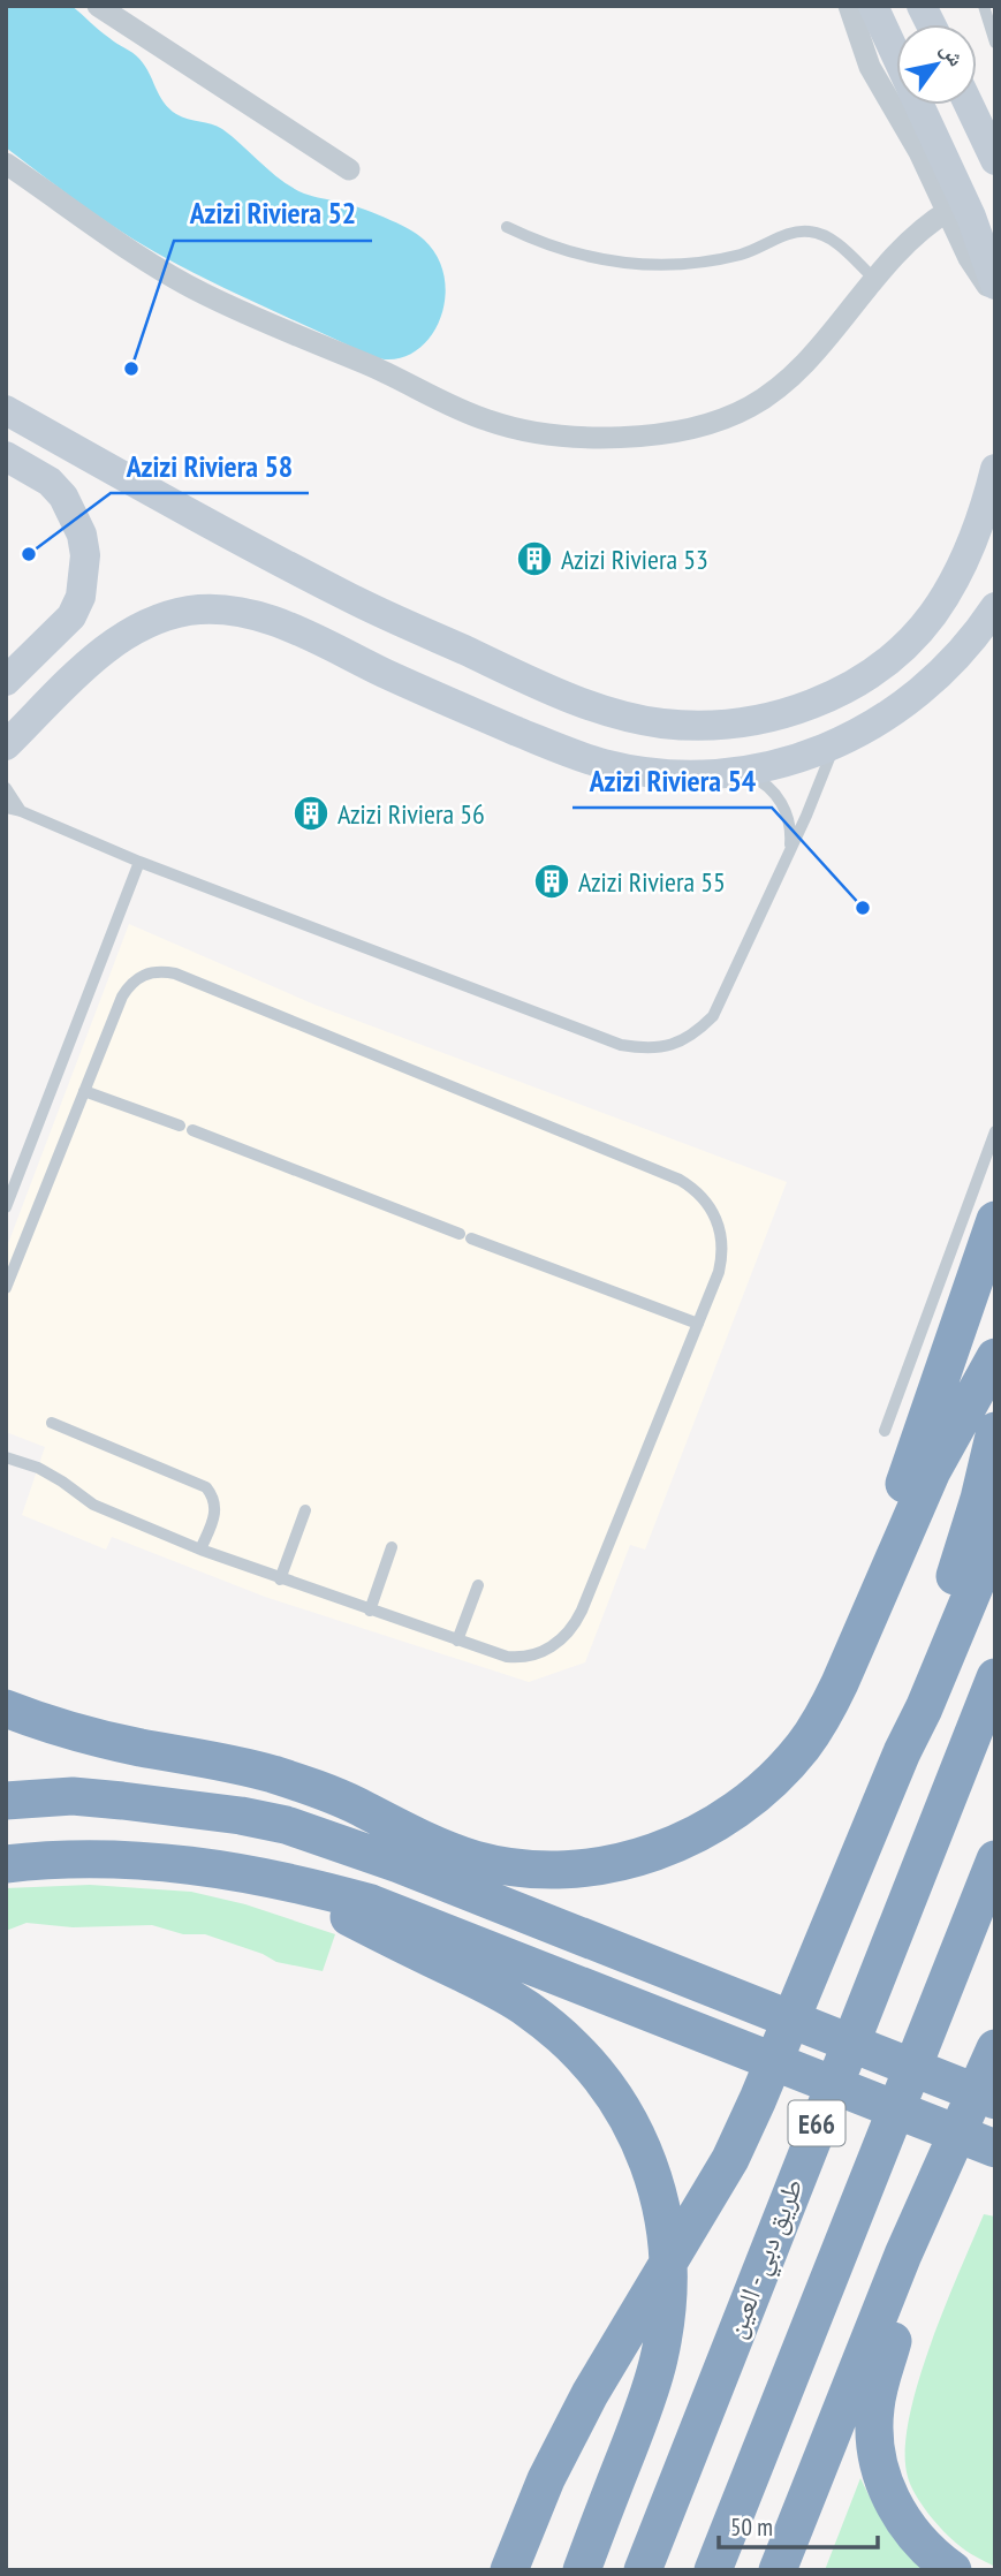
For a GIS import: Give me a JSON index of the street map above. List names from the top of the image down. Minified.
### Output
{"streets":{"highway":["E66","طريق دبي - العين"]},"places":{"other":["Azizi Riviera 52","Azizi Riviera 58","Azizi Riviera 54"],"building":["Azizi Riviera 53","Azizi Riviera 56","Azizi Riviera 55"]},"scale_bar":"50 m","north":"top right"}
